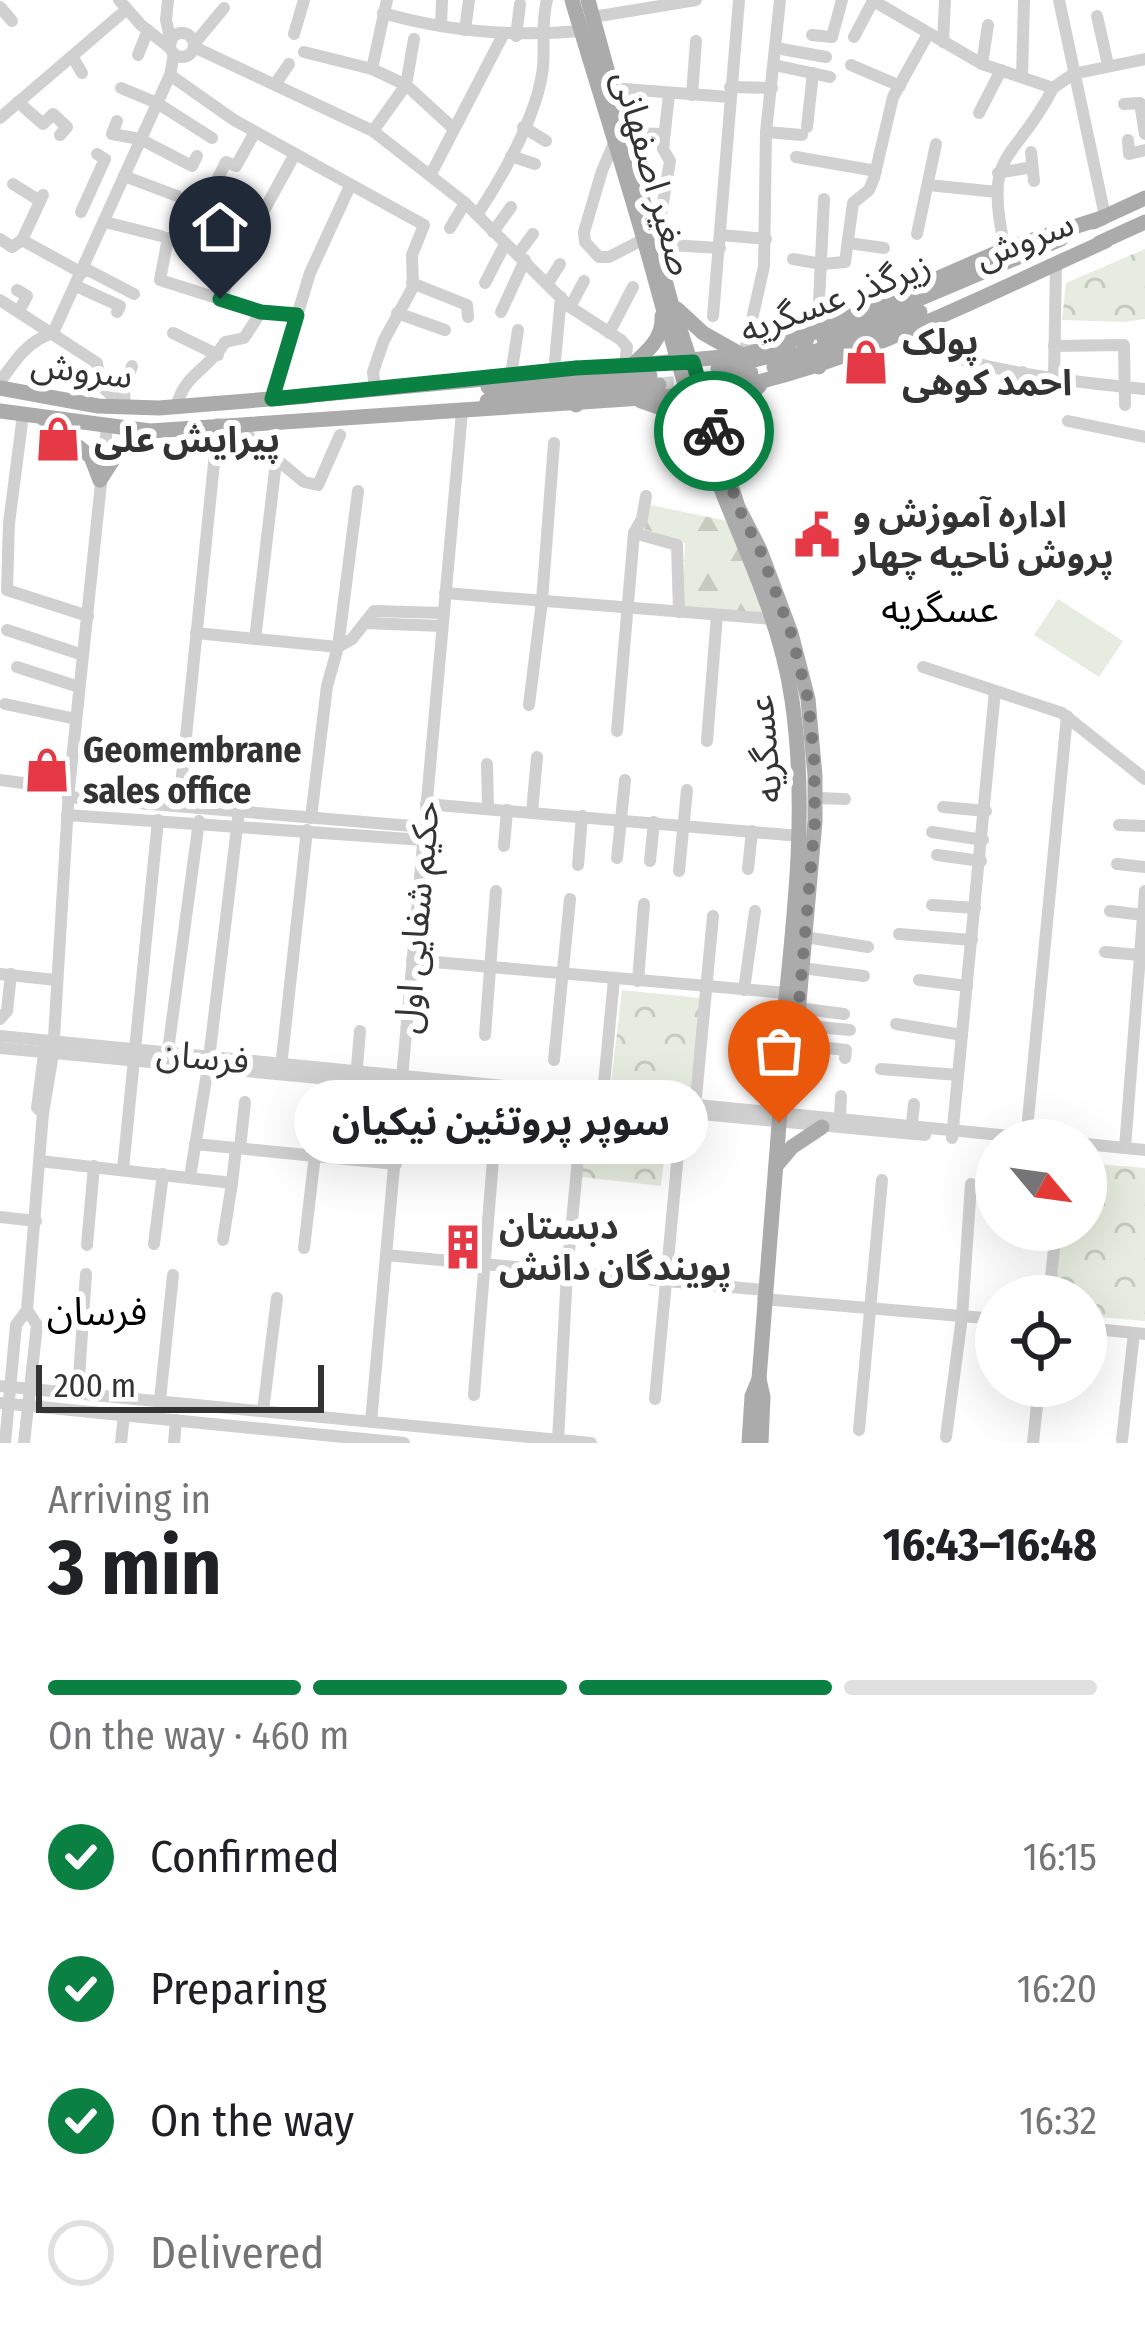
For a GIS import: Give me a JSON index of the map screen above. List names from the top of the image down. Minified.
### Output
{"streets":{"main road":["صغیر اصفهانی","سروش","زیرگذر عسگریه","عسگریه"],"street":["حکیم شفایی اول","فرسان"]},"crossings":[["صغیر اصفهانی","عسگریه"],["سروش","زیرگذر عسگریه"],["عسگریه","فرسان"],["حکیم شفایی اول","فرسان"]],"districts":["عسگریه","فرسان"],"places":{"shop":["پولک احمد کوهی","پیرایش علی","Geomembrane sales office"],"public building":["اداره آموزش و پروش ناحیه چهار"],"other":["سوپر پروتئین نیکیان"],"building":["دبستان پویندگان دانش"]},"scale_bar":"200 m","north":"bottom right","page":{"bubble":"سوپر پروتئین نیکیان","scale":"200 m","heading":["3 min","Arriving in","16:43–16:48"],"bar":"On the way · 460 m","list":[["Confirmed","16:15"],["Preparing","16:20"],["On the way","16:32"],"Delivered"]}}
